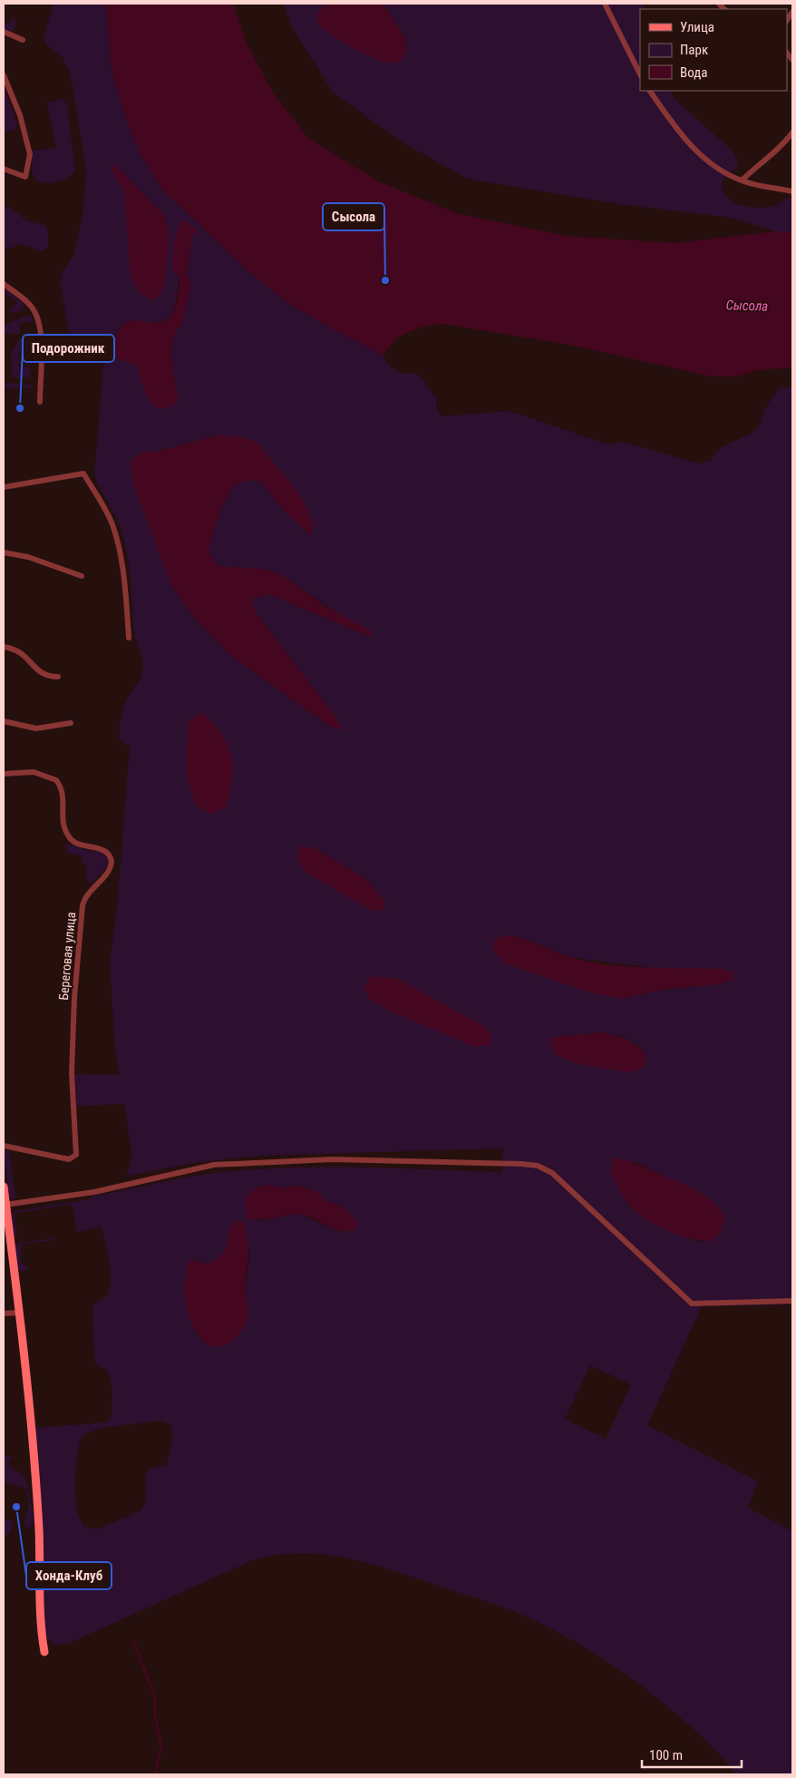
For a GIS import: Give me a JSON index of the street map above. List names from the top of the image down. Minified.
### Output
{"streets":{"street":["Береговая улица"]},"water":["Сысола"],"places":["Сысола","Подорожник","Хонда-Клуб"],"legend":["Улица","Парк","Вода"],"scale_bar":"100 m"}
